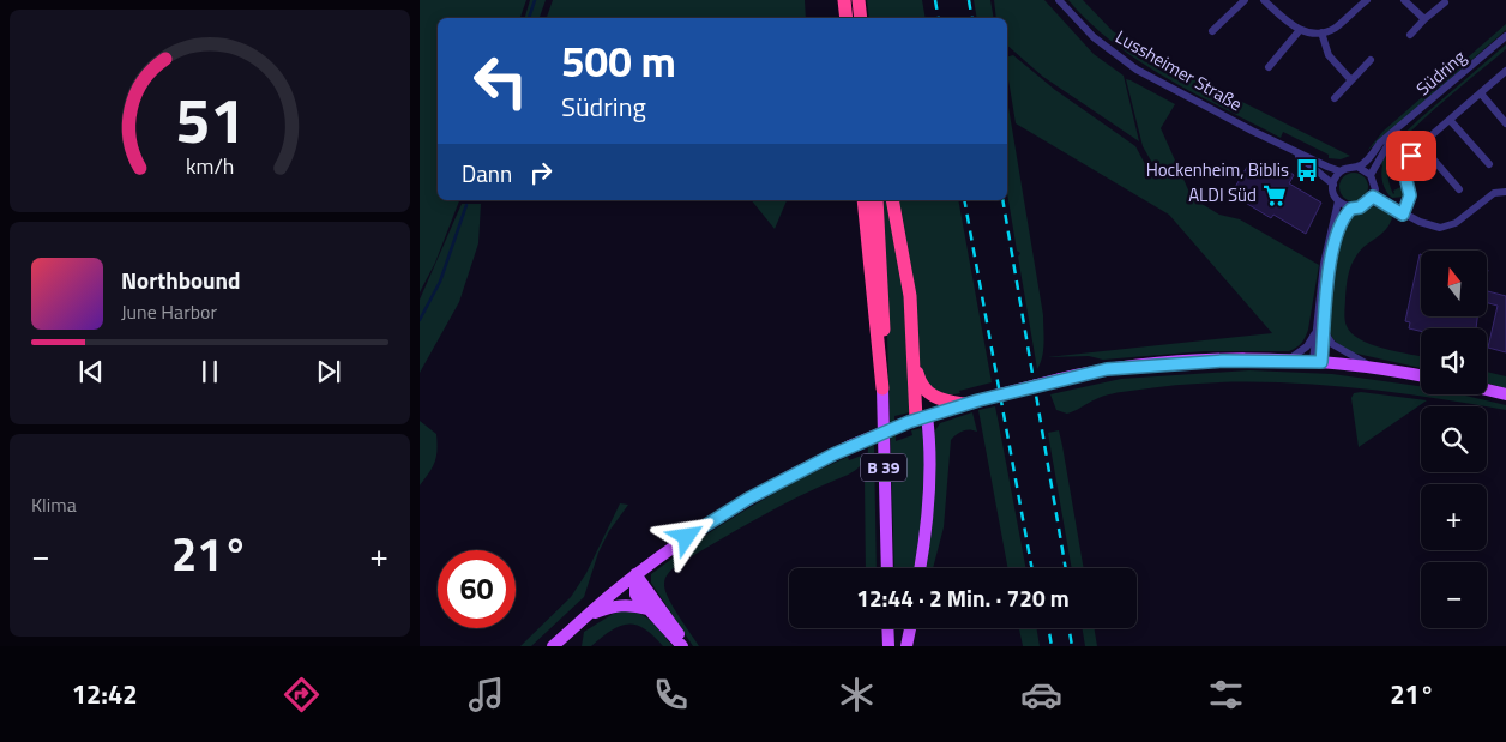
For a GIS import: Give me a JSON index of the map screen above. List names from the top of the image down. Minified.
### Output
{"streets":{"highway":["B 39"],"street":["Lussheimer Straße","Südring"]},"crossings":[["Lussheimer Straße","Südring"]],"places":{"bus stop":["Hockenheim, Biblis"],"supermarket":["ALDI Süd"]},"north":"top","page":{"turn":["500 m","Südring"],"then":"Dann","map_buttons":["+","−"],"song":["Northbound","June Harbor"],"tile":"Klima","heat":["−","21°","+"],"limit":"60","trip":"12:44 · 2 Min. · 720 m","tabs":["12:42","21°"],"gauge":["51","km/h"]}}
